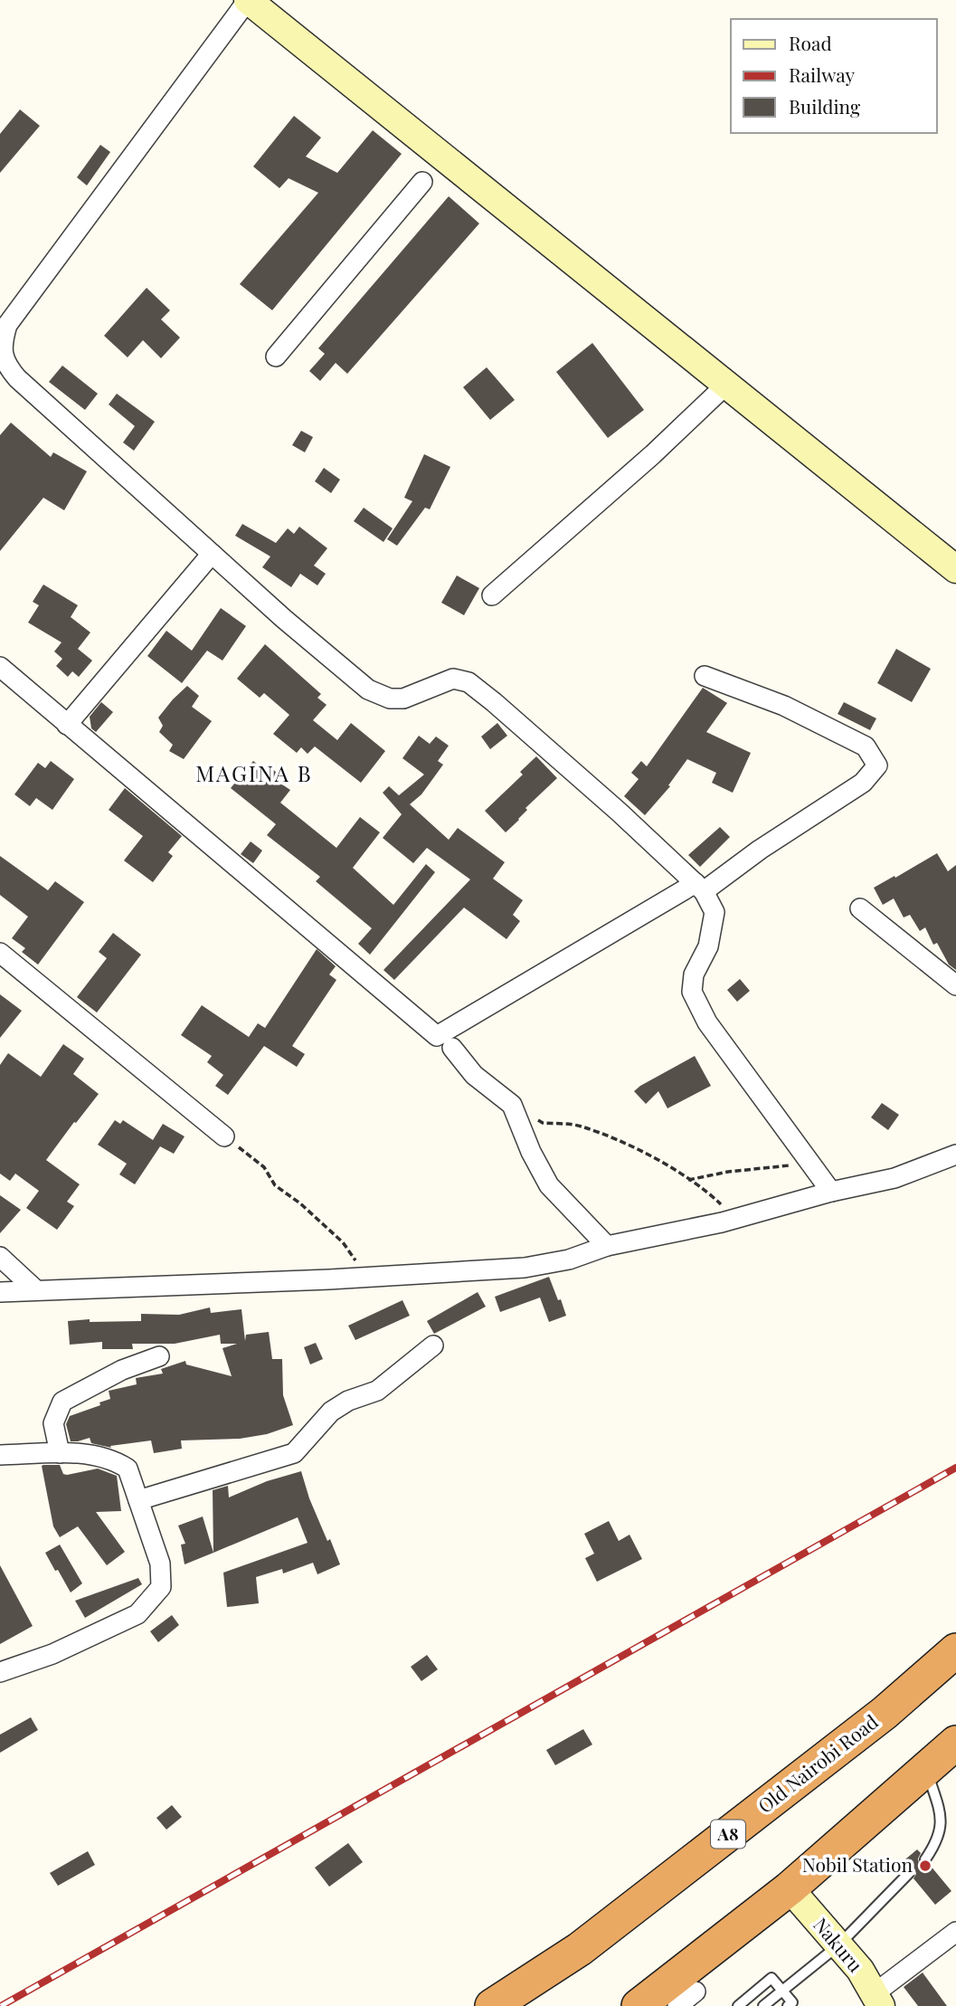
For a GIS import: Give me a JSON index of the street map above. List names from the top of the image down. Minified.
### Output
{"streets":{"highway":["Old Nairobi Road","A8"],"street":["Nakuru"]},"districts":["MAGINA B"],"places":["Nobil Station"],"legend":["Road","Railway","Building"]}
